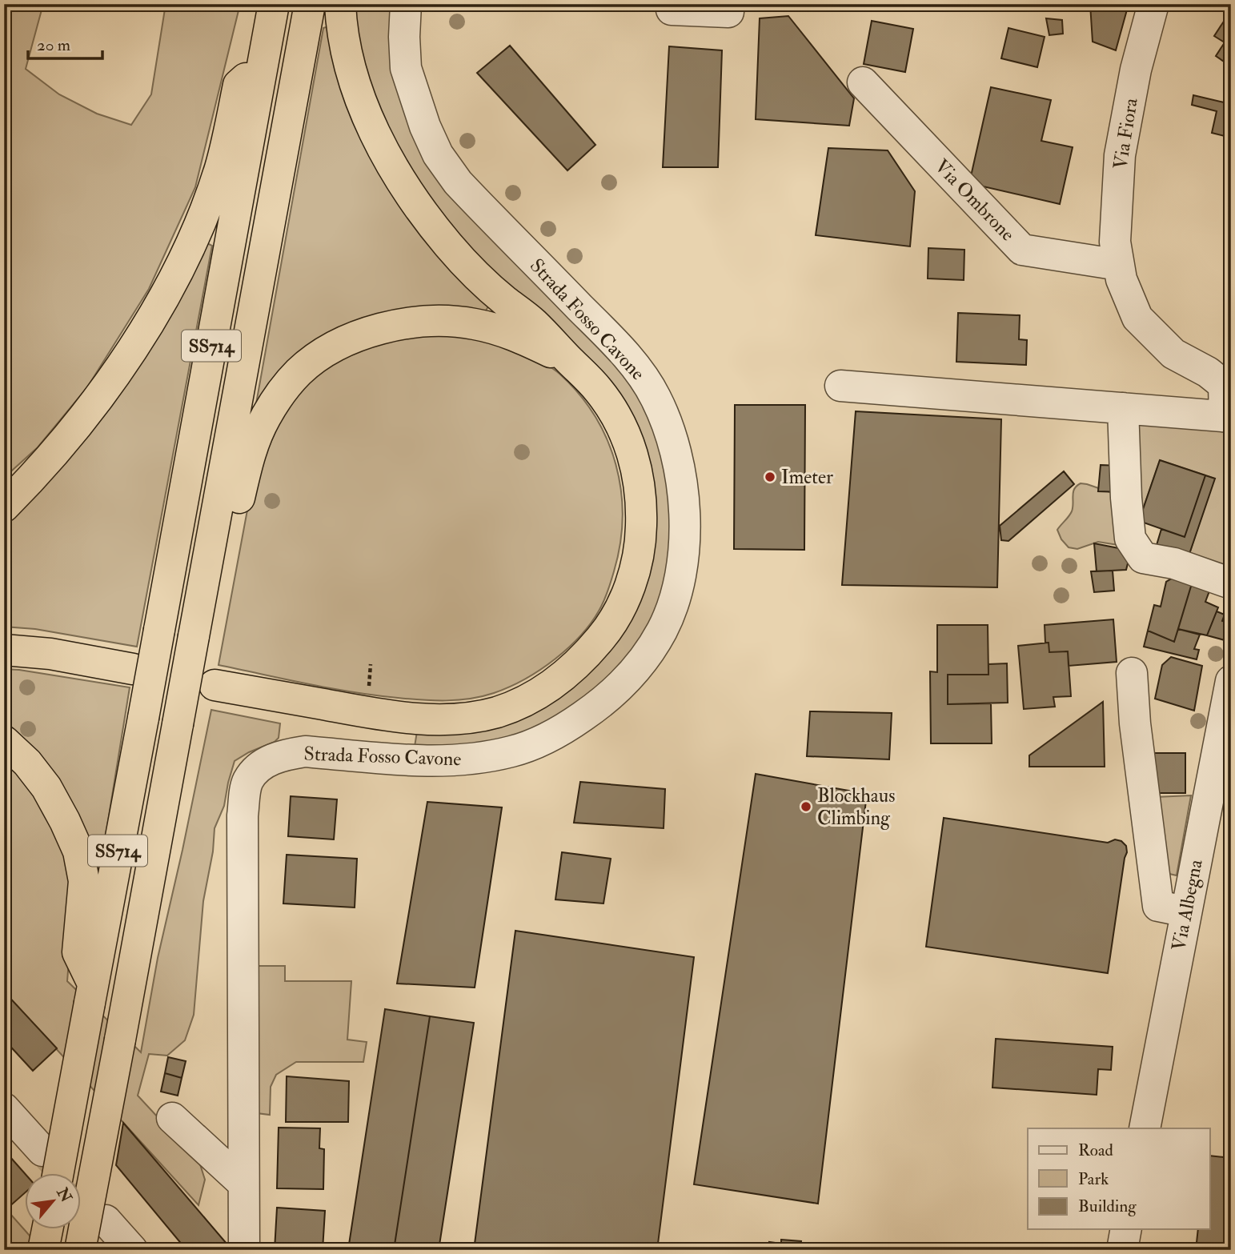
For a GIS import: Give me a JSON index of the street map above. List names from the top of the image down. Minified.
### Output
{"streets":{"highway":["SS714"],"street":["Via Fiora","Via Ombrone","Strada Fosso Cavone","Via Albegna"]},"crossings":[["Via Fiora","Via Ombrone"]],"places":["Imeter","Blockhaus Climbing"],"legend":["Road","Park","Building"],"scale_bar":"20 m","north":"top right"}
